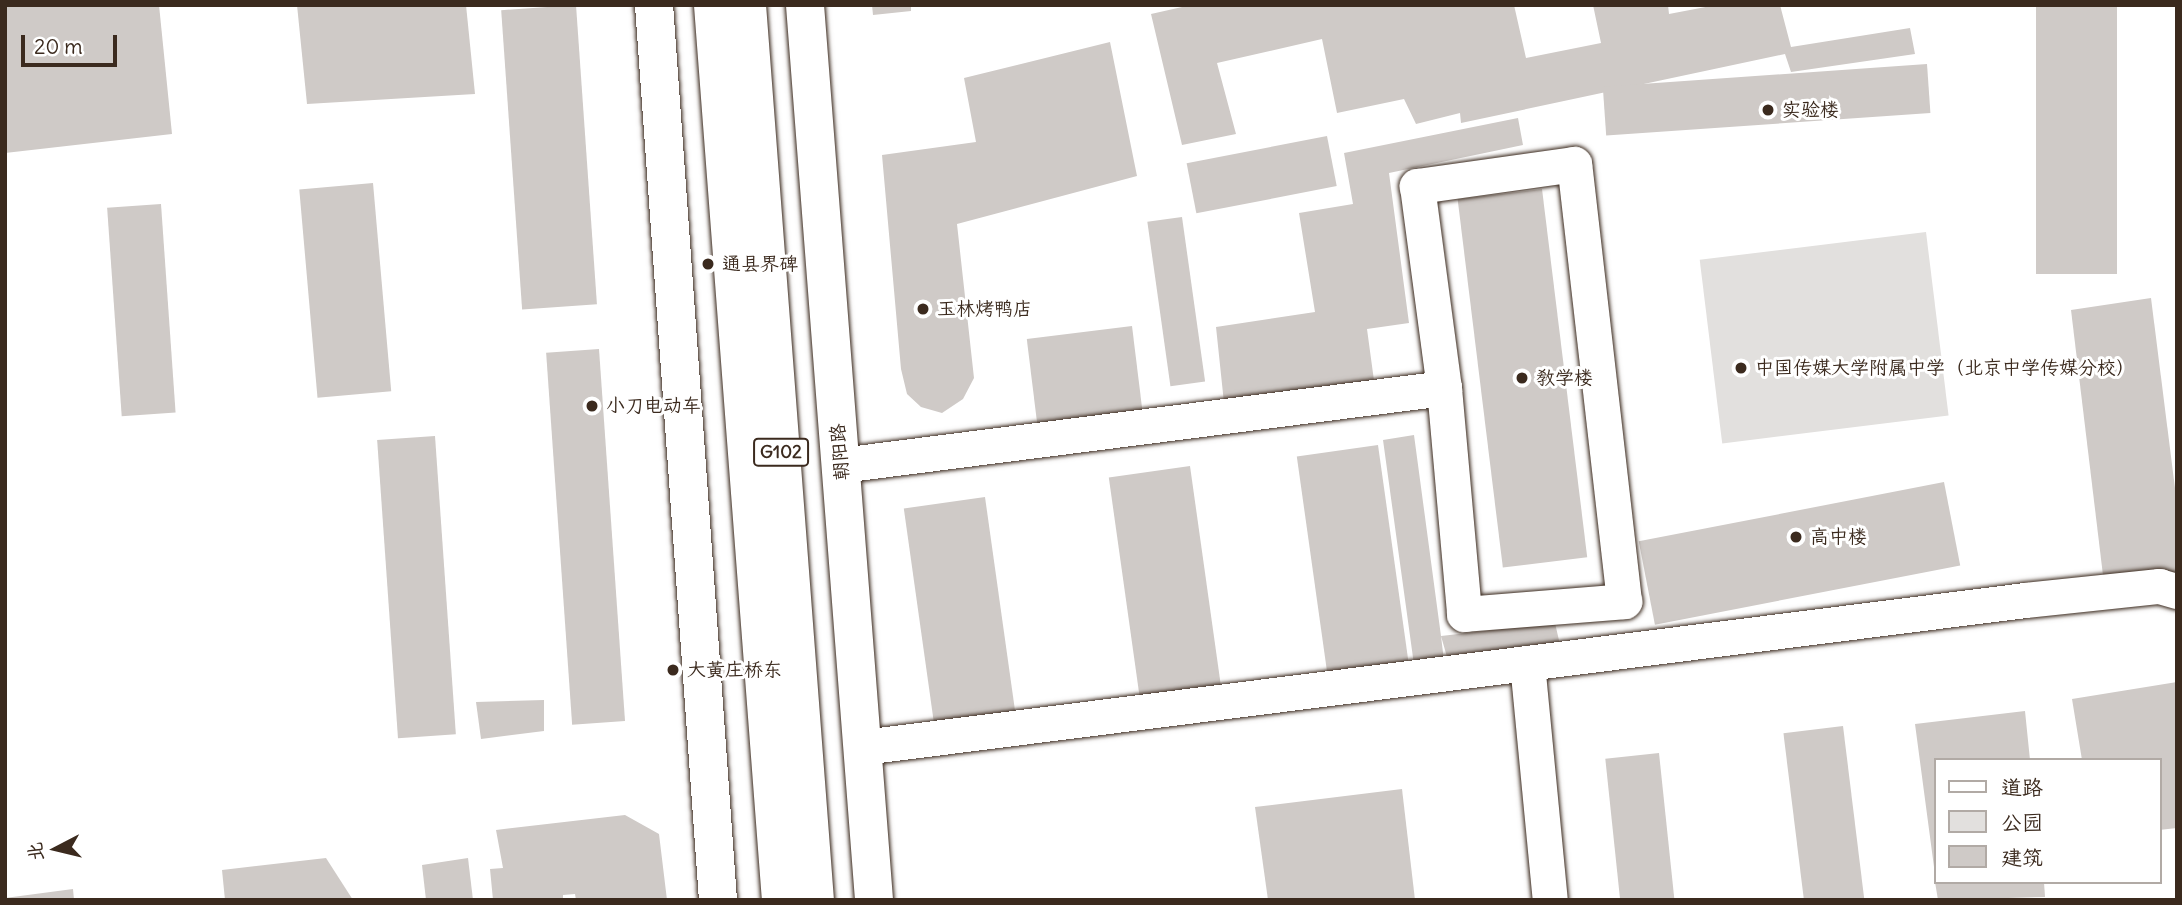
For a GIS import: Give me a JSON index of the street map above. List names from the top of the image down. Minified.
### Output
{"streets":{"main road":["G102","朝阳路"]},"places":["实验楼","通县界碑","玉林烤鸭店","中国传媒大学附属中学（北京中学传媒分校）","教学楼","小刀电动车","高中楼","大黄庄桥东"],"legend":["道路","公园","建筑"],"scale_bar":"20 m","north":"left"}
